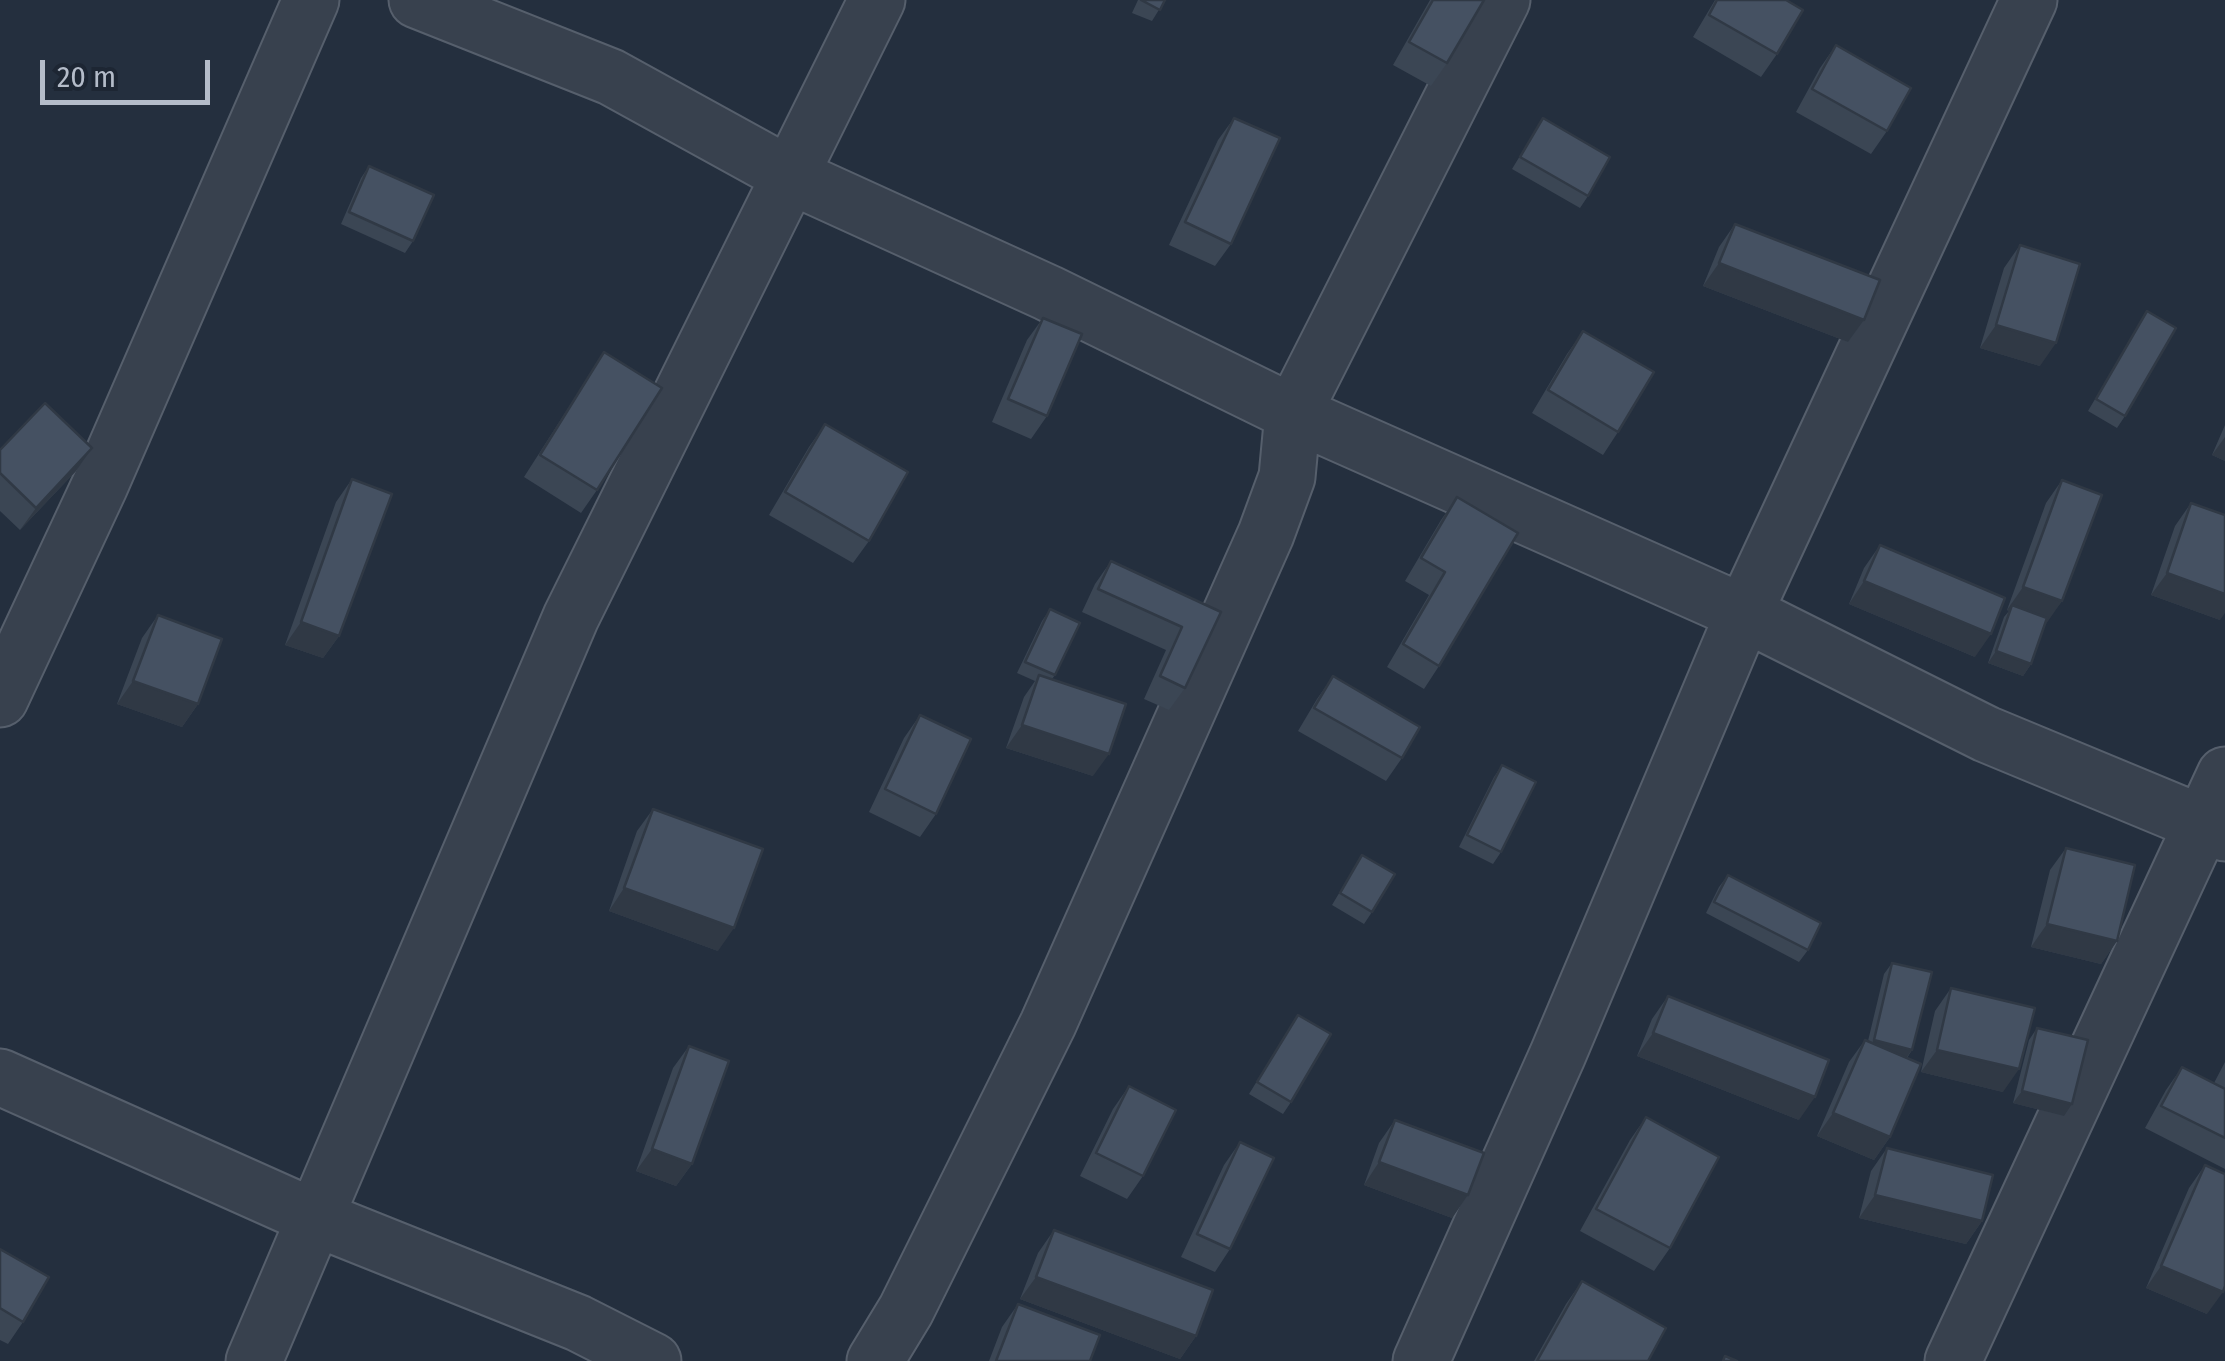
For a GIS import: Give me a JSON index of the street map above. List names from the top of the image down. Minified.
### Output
{"scale_bar":"20 m"}
